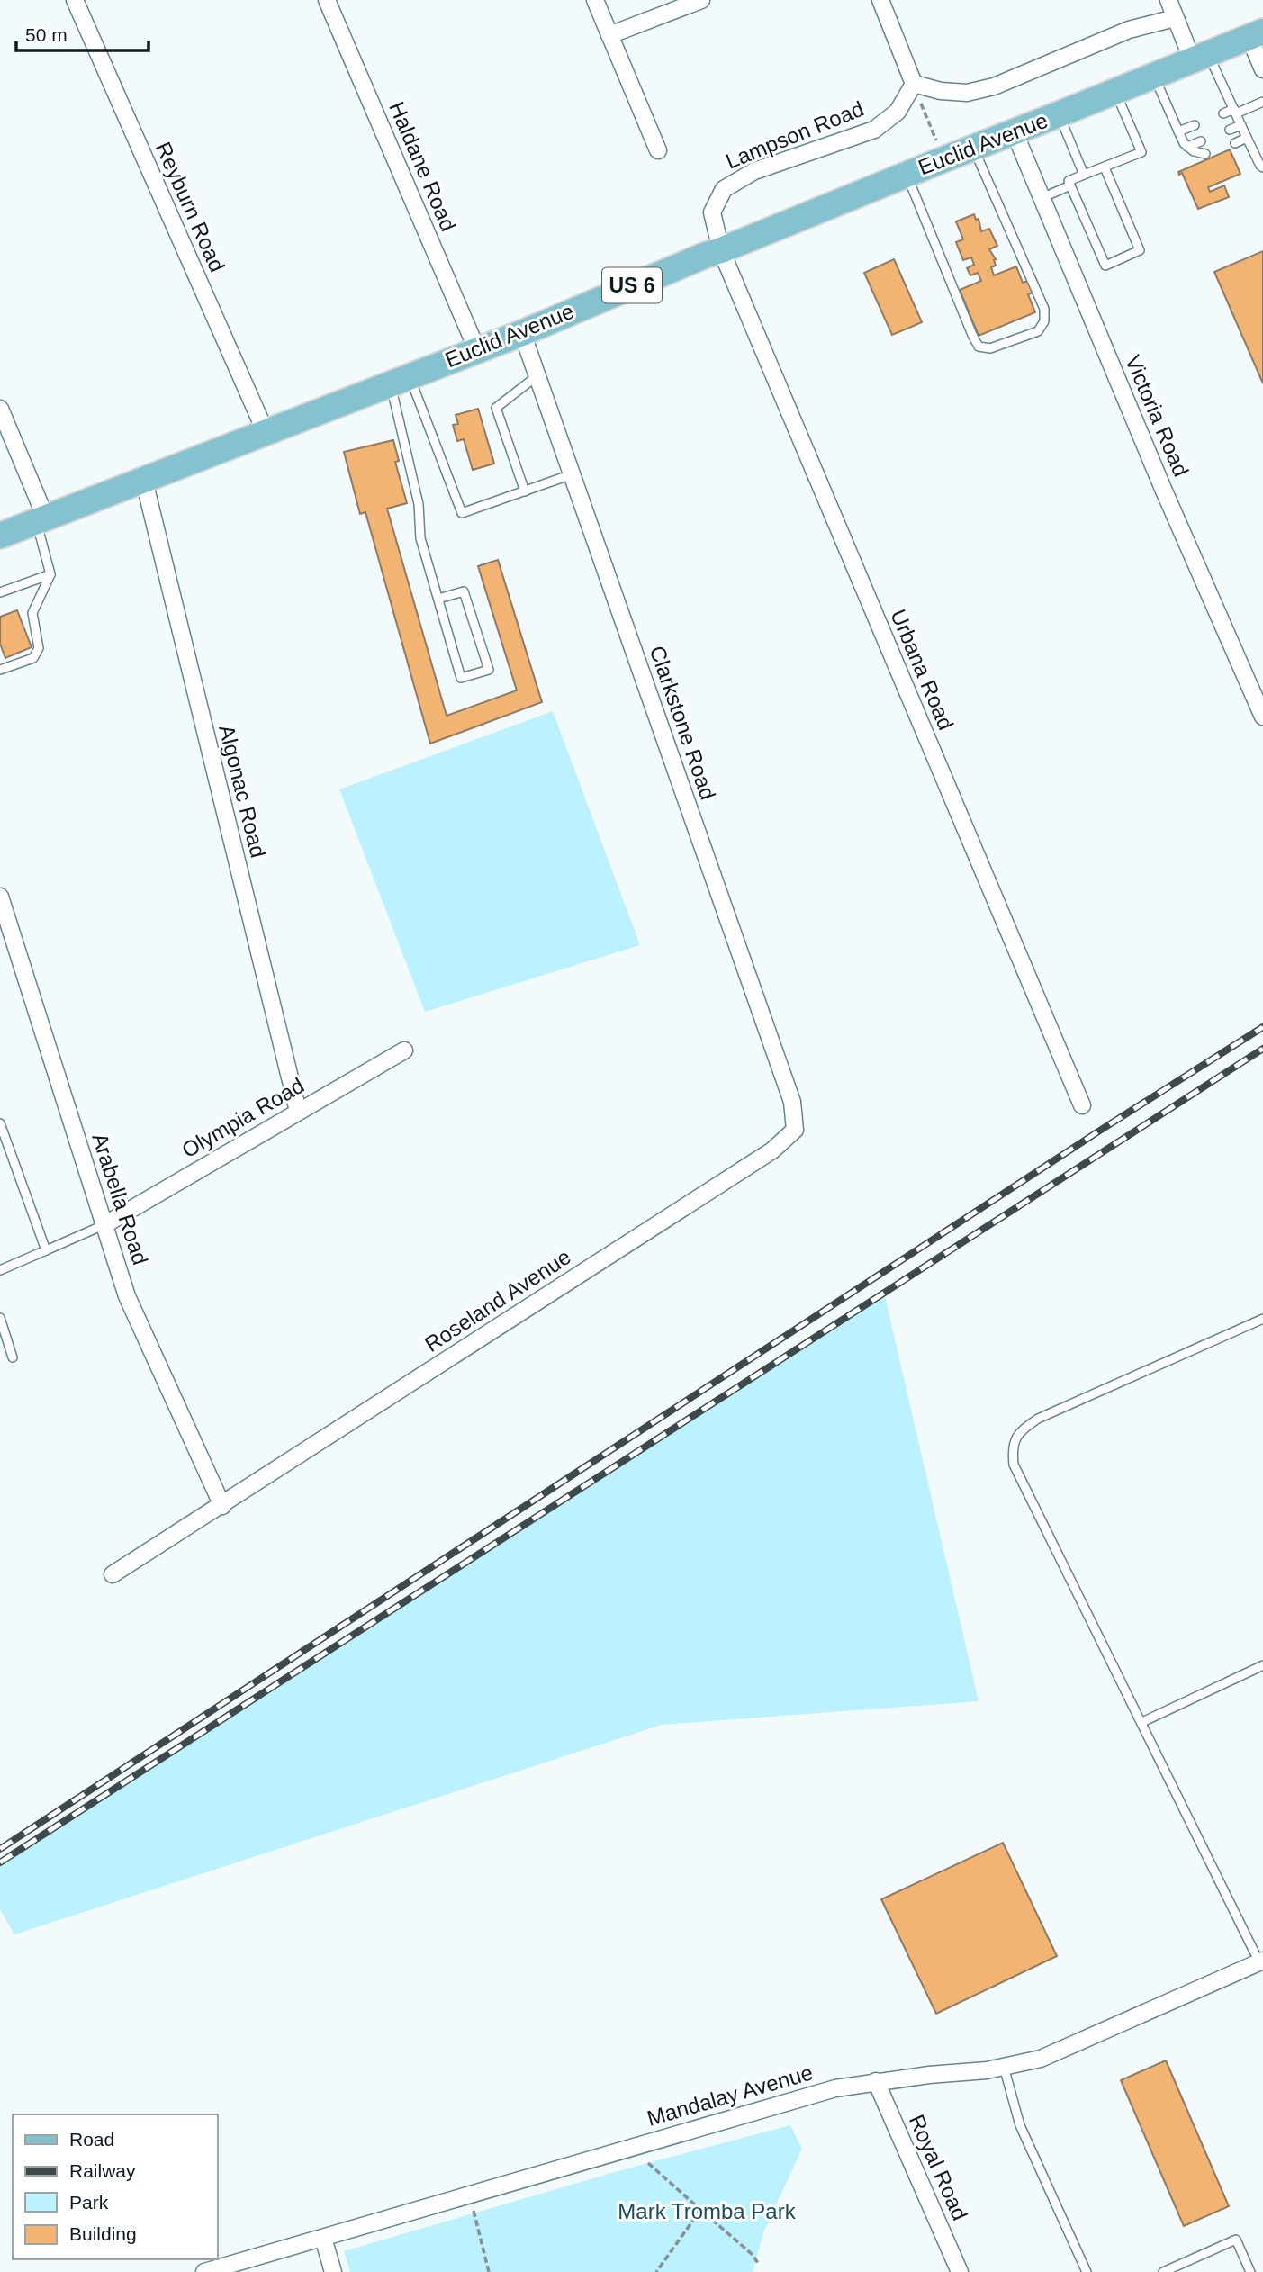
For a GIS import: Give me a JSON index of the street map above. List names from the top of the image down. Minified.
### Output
{"streets":{"main road":["Euclid Avenue","US 6"],"street":["Lampson Road","Haldane Road","Reyburn Road","Victoria Road","Urbana Road","Clarkstone Road","Algonac Road","Olympia Road","Arabella Road","Roseland Avenue","Mandalay Avenue","Royal Road"]},"crossings":[["Lampson Road","Euclid Avenue"],["Lampson Road","Urbana Road"],["Euclid Avenue","Haldane Road"],["Euclid Avenue","Reyburn Road"],["Euclid Avenue","Victoria Road"],["Euclid Avenue","Urbana Road"],["Euclid Avenue","Clarkstone Road"],["Euclid Avenue","Algonac Road"],["Clarkstone Road","Roseland Avenue"],["Algonac Road","Olympia Road"],["Olympia Road","Arabella Road"],["Arabella Road","Roseland Avenue"],["Mandalay Avenue","Royal Road"]],"parks":["Mark Tromba Park"],"legend":["Road","Railway","Park","Building"],"scale_bar":"50 m"}
